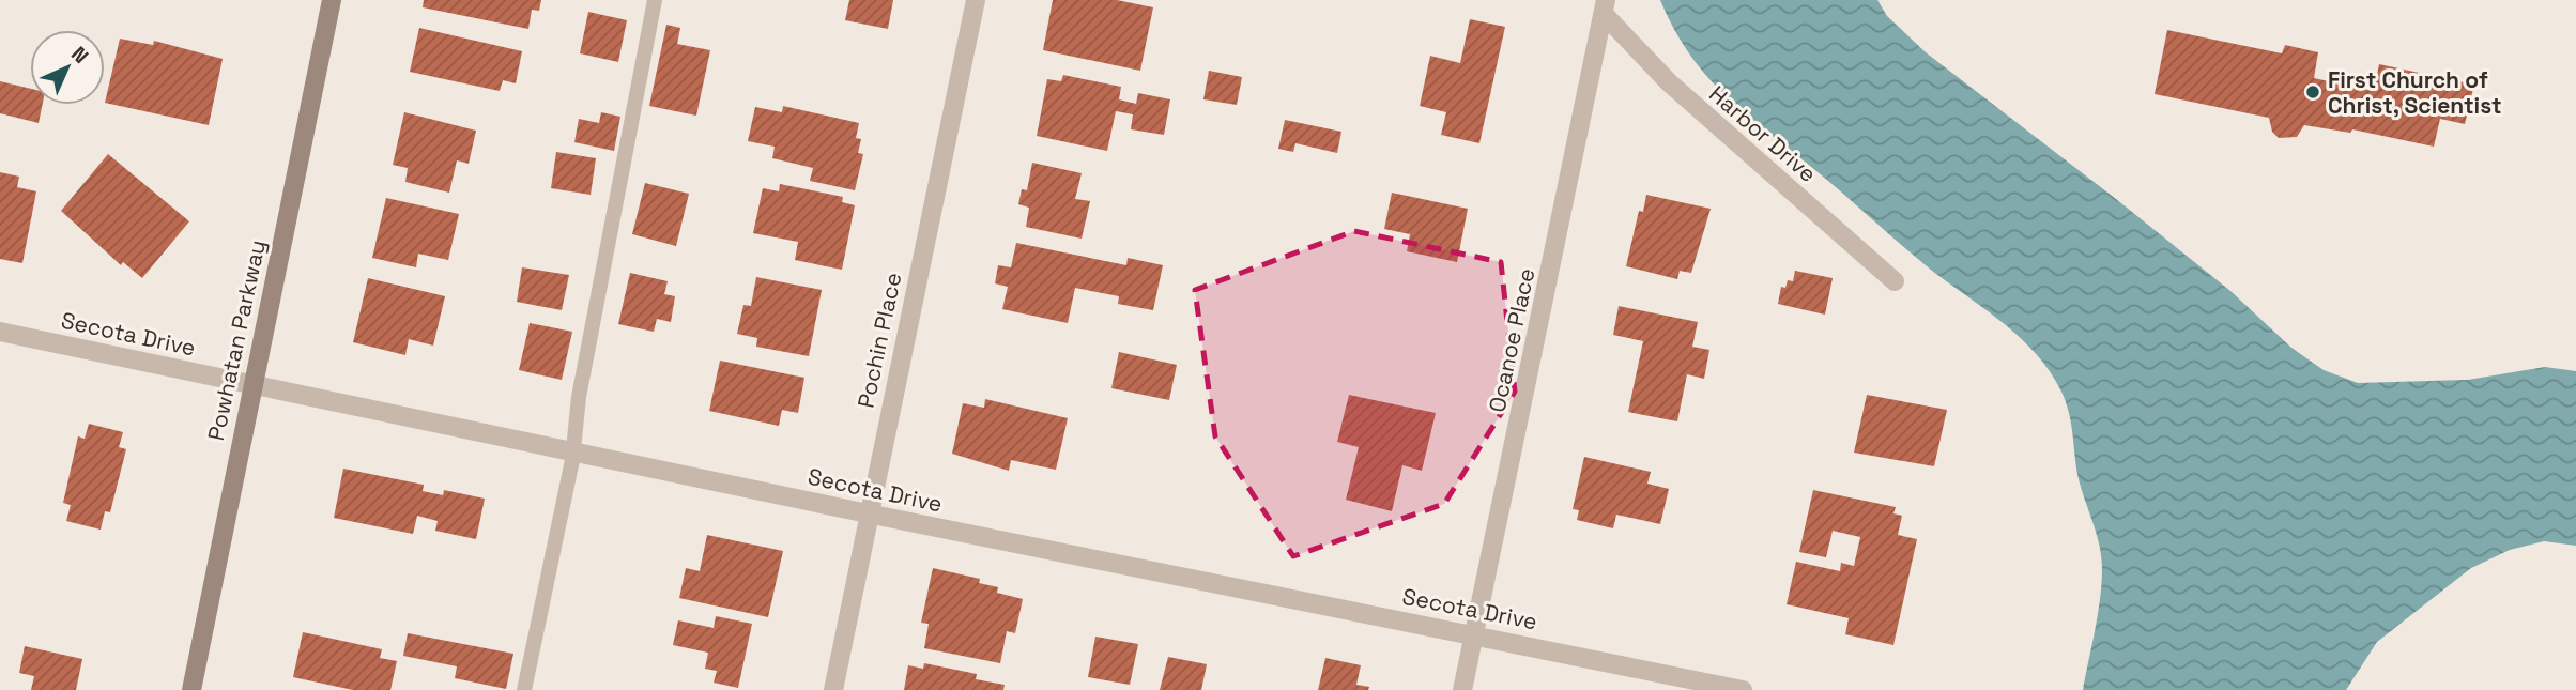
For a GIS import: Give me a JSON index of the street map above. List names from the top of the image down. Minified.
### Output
{"streets":{"main road":["Powhatan Parkway"],"street":["Harbor Drive","Secota Drive","Pochin Place","Ocanoe Place"]},"crossings":[["Harbor Drive","Ocanoe Place"],["Secota Drive","Powhatan Parkway"],["Secota Drive","Pochin Place"],["Secota Drive","Ocanoe Place"]],"places":["First Church of Christ, Scientist"],"north":"top right"}
